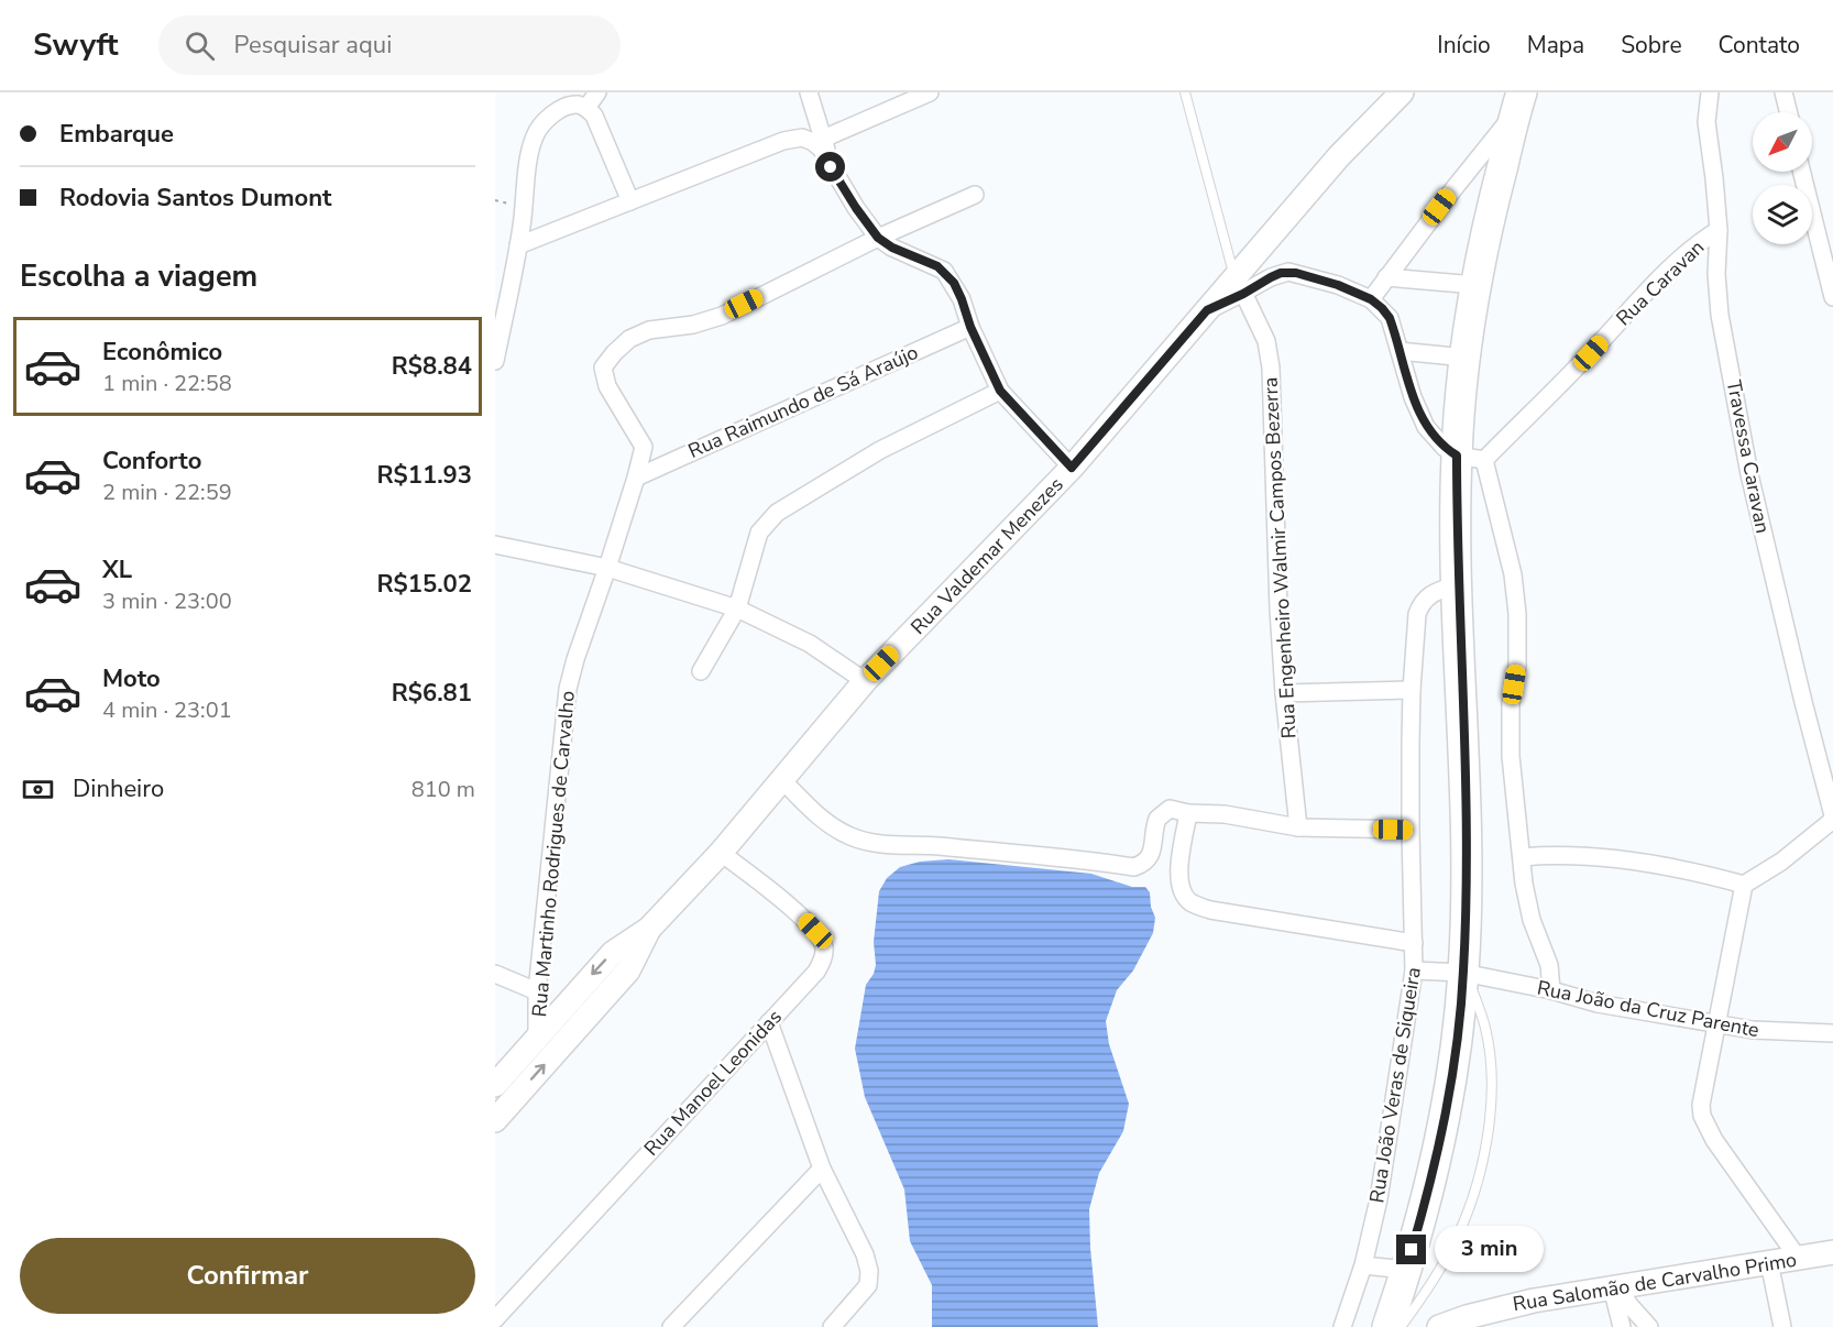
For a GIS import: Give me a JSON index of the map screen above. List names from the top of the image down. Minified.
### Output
{"streets":{"main road":["Rua Valdemar Menezes","Rua Salomão de Carvalho Primo"],"street":["Rua Caravan","Rua Raimundo de Sá Araújo","Travessa Caravan","Rua Engenheiro Walmir Campos Bezerra","Rua Martinho Rodrigues de Carvalho","Rua João da Cruz Parente","Rua Manoel Leonidas","Rua João Veras de Siqueira"]},"crossings":[["Rua Caravan","Travessa Caravan"],["Rua Raimundo de Sá Araújo","Rua Martinho Rodrigues de Carvalho"],["Rua Valdemar Menezes","Rua Engenheiro Walmir Campos Bezerra"],["Rua Valdemar Menezes","Rua Manoel Leonidas"],["Rua João da Cruz Parente","Rua João Veras de Siqueira"]],"north":"bottom left","page":{"header":"Swyft","search":"Pesquisar aqui","nav":["Início","Mapa","Sobre","Contato"],"banner":["Embarque","Rodovia Santos Dumont"],"heading":"Escolha a viagem","list":[{"name":"Econômico","note":"1 min · 22:58","value":"R$8.84"},{"name":"Conforto","note":"2 min · 22:59","value":"R$11.93"},{"name":"XL","note":"3 min · 23:00","value":"R$15.02"},{"name":"Moto","note":"4 min · 23:01","value":"R$6.81"}],"pay":["Dinheiro","810 m"],"buttons":"Confirmar","bubble":"3 min"}}
